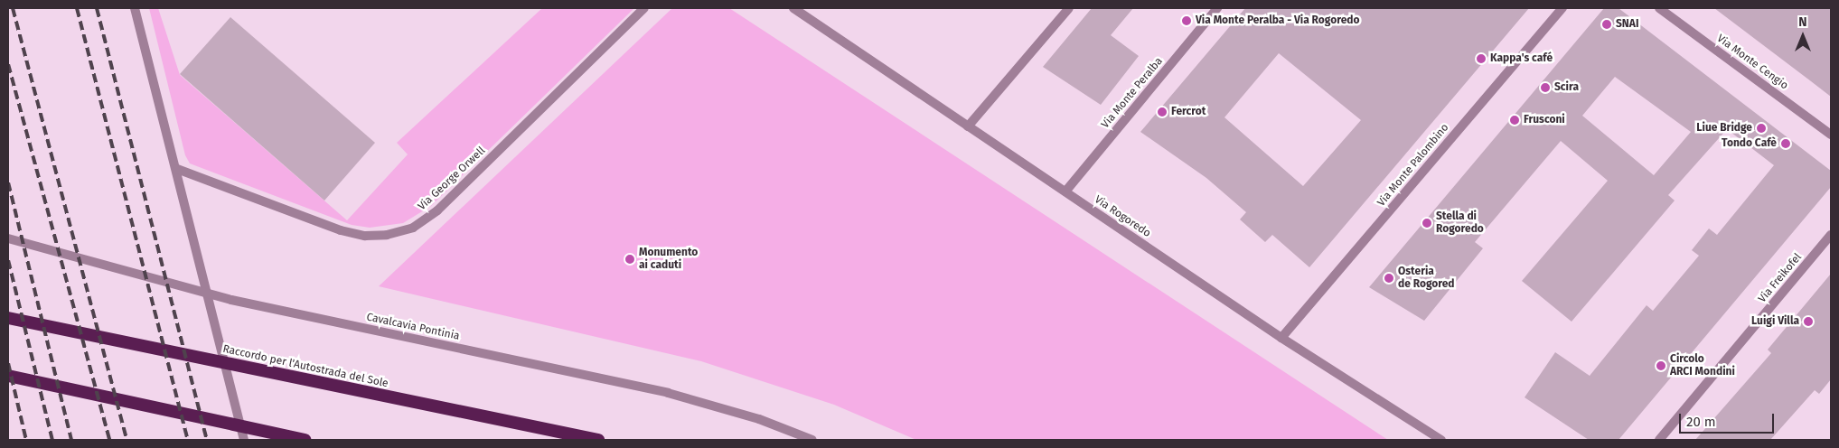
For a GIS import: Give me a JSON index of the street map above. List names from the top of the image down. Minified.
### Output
{"streets":{"highway":["Raccordo per l'Autostrada del Sole"],"street":["Via Monte Cengio","Via Monte Peralba","Via Monte Palombino","Via George Orwell","Via Rogoredo","Via Freikofel","Cavalcavia Pontinia"]},"crossings":[["Via Monte Peralba","Via Rogoredo"],["Via Monte Palombino","Via Rogoredo"]],"places":["Via Monte Peralba - Via Rogoredo","SNAI","Kappa's café","Scira","Fercrot","Frusconi","Liue Bridge","Tondo Cafè","Stella di Rogoredo","Monumento ai caduti","Osteria de Rogored","Luigi Villa","Circolo ARCI Mondini"],"scale_bar":"20 m","north":"top"}
